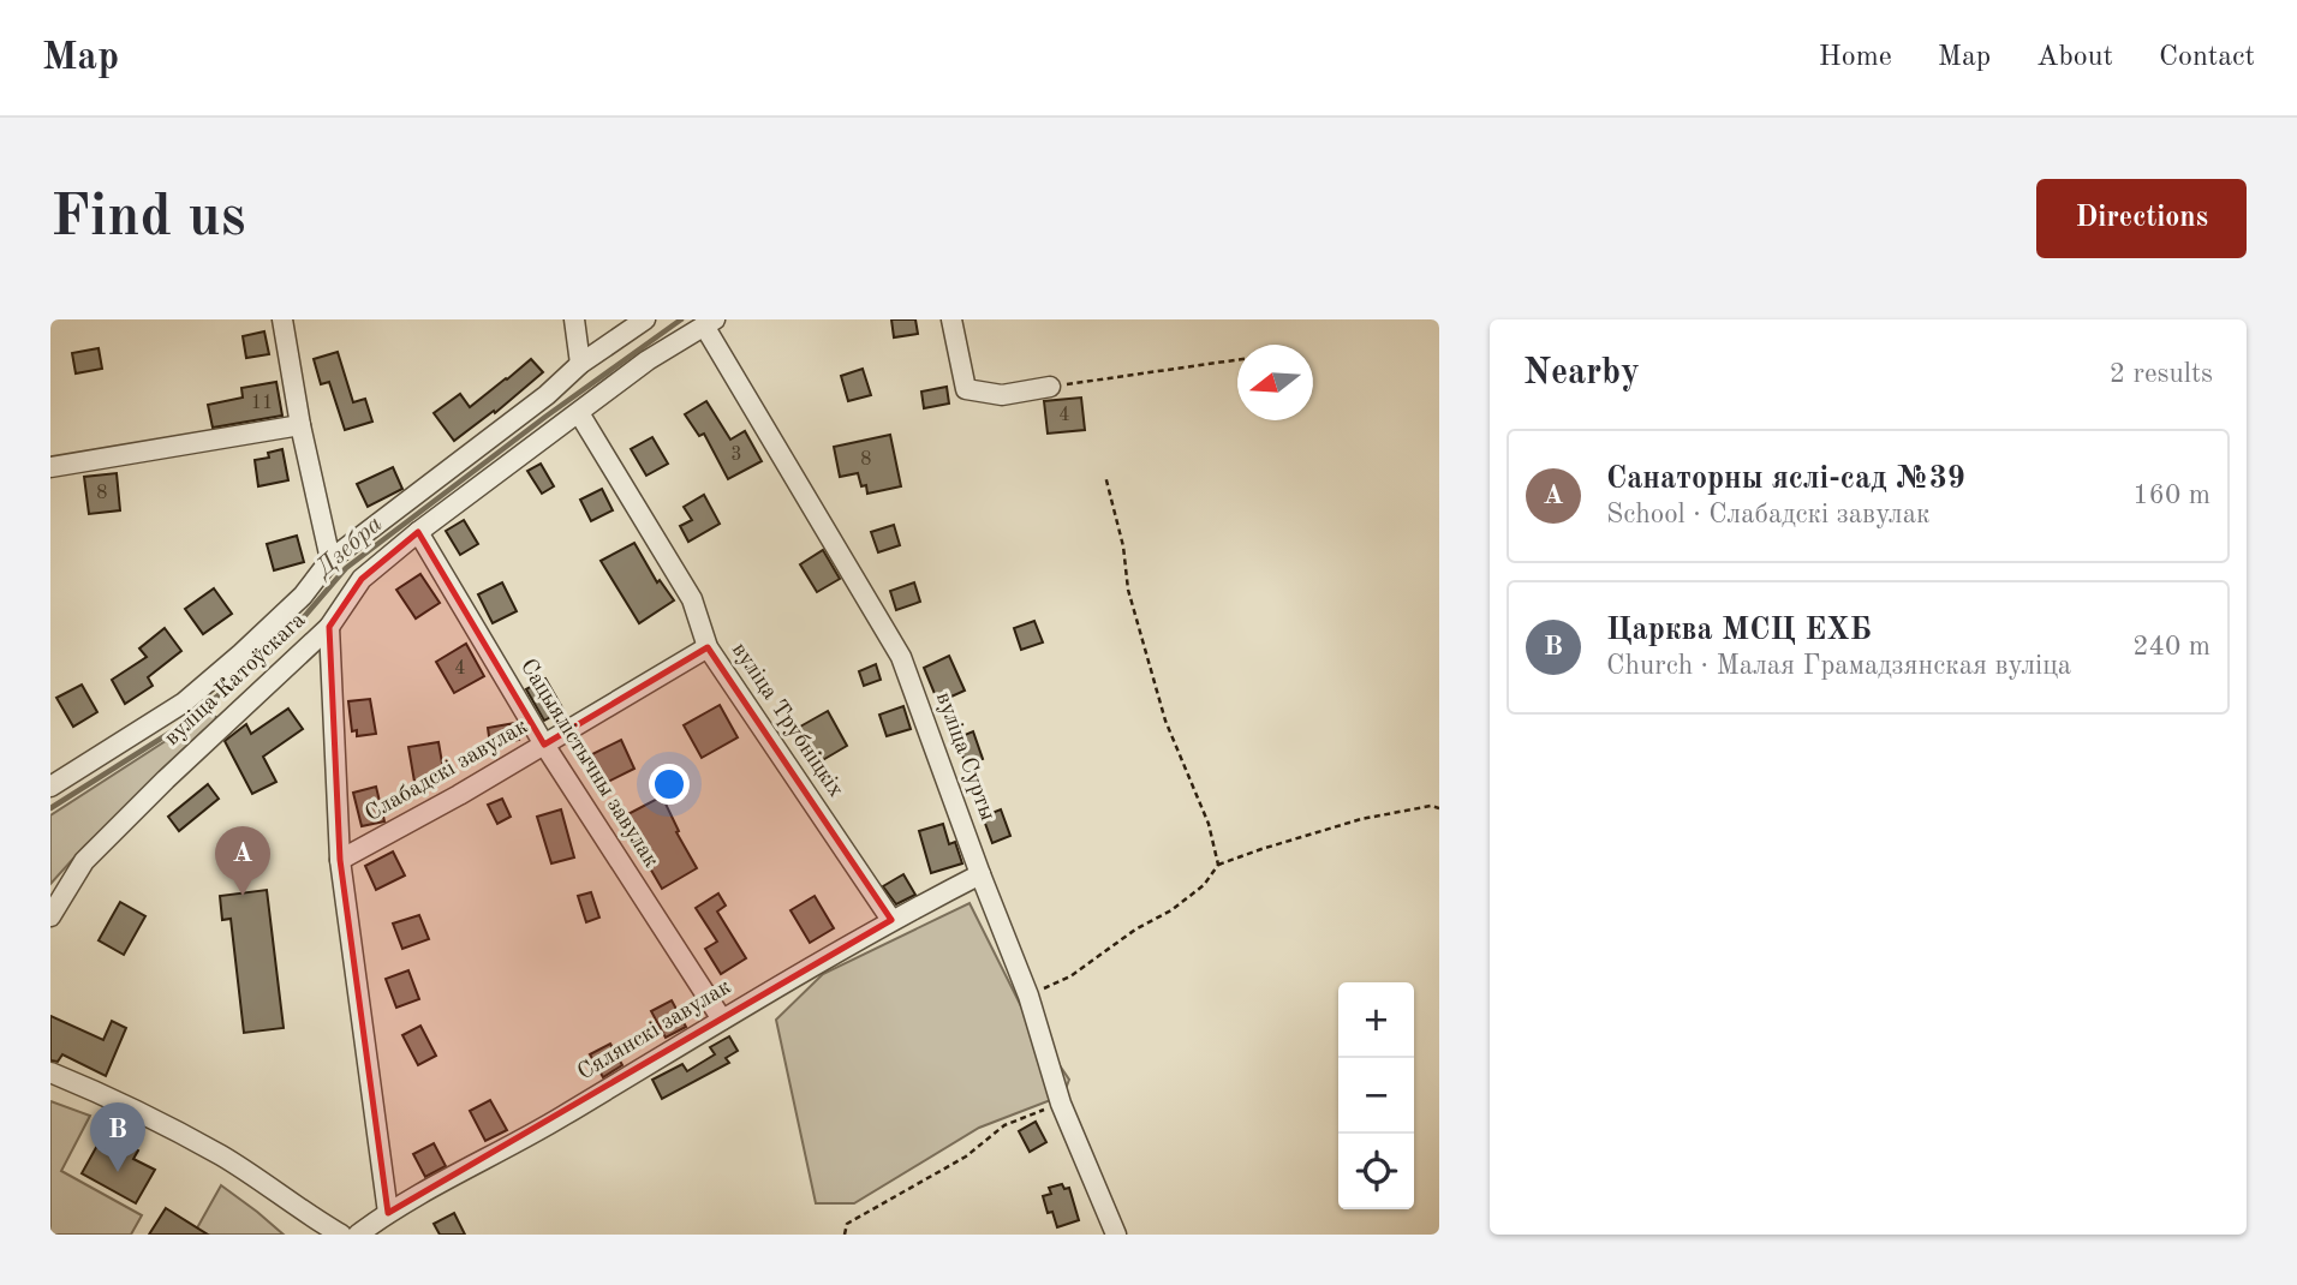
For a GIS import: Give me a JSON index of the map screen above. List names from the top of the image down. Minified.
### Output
{"streets":{"street":["вуліца Катоўскага","вуліца Трубніцкіх","вуліца Сурты","Сацыялістычны завулак","Слабадскі завулак","Сялянскі завулак"]},"crossings":[["вуліца Катоўскага","вуліца Трубніцкіх"],["вуліца Катоўскага","вуліца Сурты"],["вуліца Катоўскага","Сацыялістычны завулак"],["вуліца Катоўскага","Слабадскі завулак"],["вуліца Трубніцкіх","Слабадскі завулак"],["вуліца Трубніцкіх","Сялянскі завулак"],["вуліца Сурты","Сялянскі завулак"],["Сацыялістычны завулак","Слабадскі завулак"],["Сацыялістычны завулак","Сялянскі завулак"],["Слабадскі завулак","Сялянскі завулак"]],"water":["Дзебра"],"house_numbers":["11","4","3","8","8","4"],"north":"left","page":{"header":"Map","nav":["Home","Map","About","Contact"],"buttons":"Directions","title":"Find us","heading":["Nearby","2 results"],"list":[{"mark":"A","name":"Санаторны яслі-сад №39","note":"School · Слабадскі завулак","value":"160 m"},{"mark":"B","name":"Царква МСЦ ЕХБ","note":"Church · Малая Грамадзянская вуліца","value":"240 m"}],"pins":["A","B"],"map_buttons":["+","−"]}}
